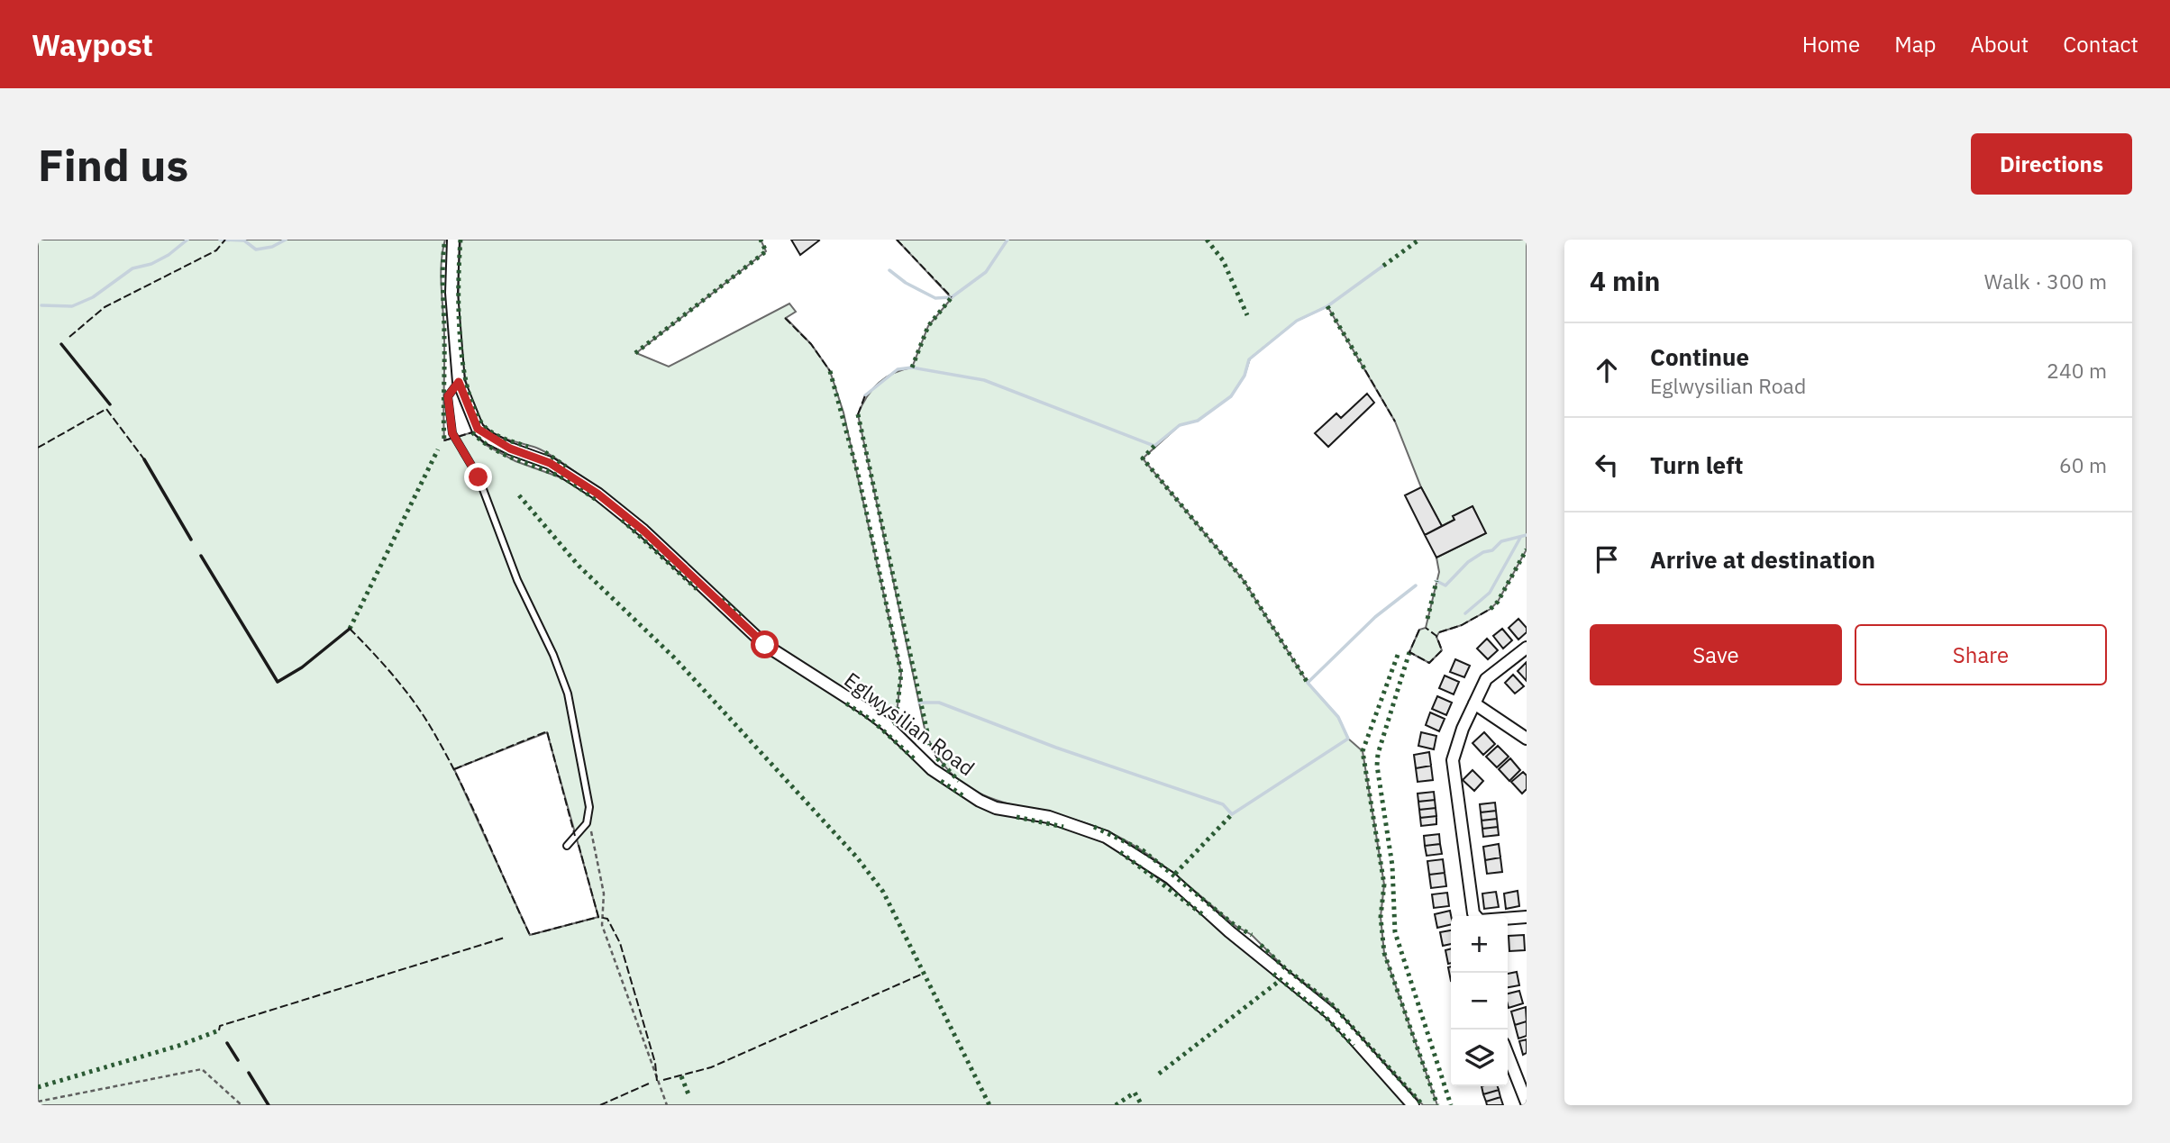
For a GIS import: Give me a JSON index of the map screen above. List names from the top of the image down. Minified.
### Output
{"streets":{"street":["Eglwysilian Road"]},"page":{"header":"Waypost","nav":["Home","Map","About","Contact"],"buttons":["Directions",["Save","Share"]],"title":"Find us","heading":["4 min","Walk · 300 m"],"list":[["Continue","Eglwysilian Road","240 m"],["Turn left","60 m"],"Arrive at destination"],"map_buttons":["+","−"]}}
